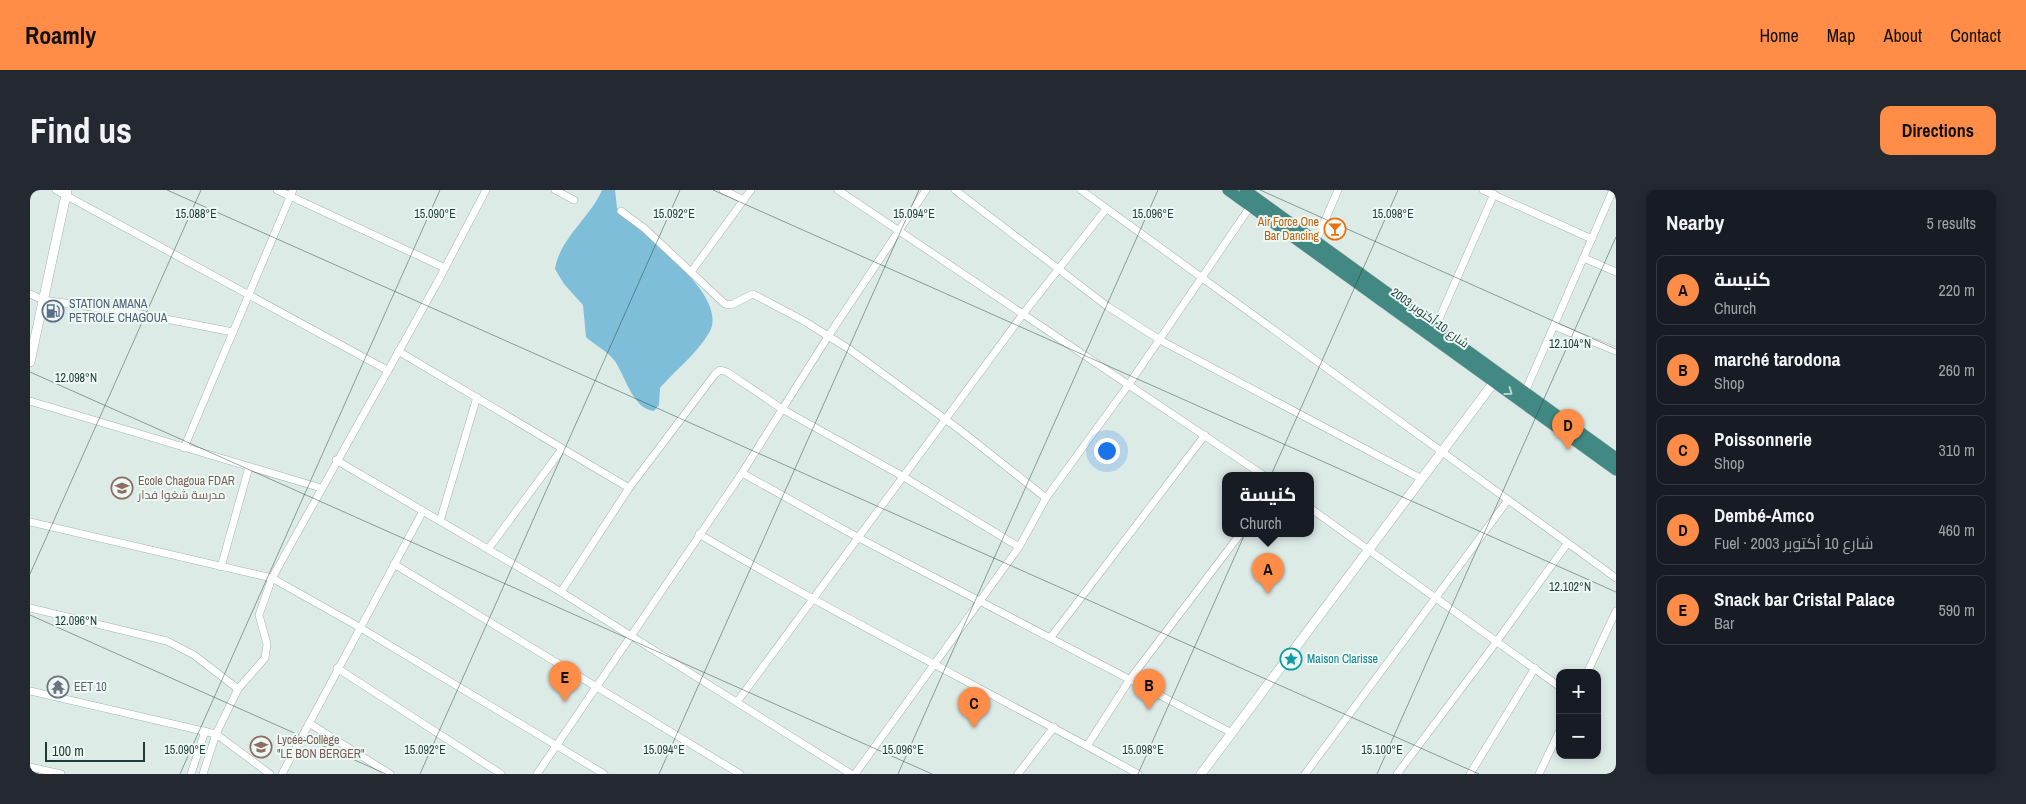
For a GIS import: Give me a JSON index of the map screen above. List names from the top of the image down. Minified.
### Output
{"streets":{"highway":["شارع 10 أكتوبر 2003"]},"places":{"bar":["Air Force One Bar Dancing"],"fuel station":["STATION AMANA PETROLE CHAGOUA"],"school or university":["Ecole Chagoua FDAR مدرسة شغوا فدار","Lycée-Collège \"LE BON BERGER\""],"place":["Maison Clarisse"],"temple":["EET 10"]},"scale_bar":"100 m","page":{"header":"Roamly","nav":["Home","Map","About","Contact"],"buttons":"Directions","title":"Find us","heading":["Nearby","5 results"],"list":[{"mark":"A","name":"كنيسة","note":"Church","value":"220 m"},{"mark":"B","name":"marché tarodona","note":"Shop","value":"260 m"},{"mark":"C","name":"Poissonnerie","note":"Shop","value":"310 m"},{"mark":"D","name":"Dembé-Amco","note":"Fuel · شارع 10 أكتوبر 2003","value":"460 m"},{"mark":"E","name":"Snack bar Cristal Palace","note":"Bar","value":"590 m"}],"pins":["D","A","E","B","C"],"popup":["كنيسة","Church"],"map_buttons":["+","−"],"scale":"100 m"},"coordinates":["15.090°E","15.092°E","15.094°E","15.098°E","15.088°E","15.096°E","12.104°N","12.098°N","12.102°N","12.096°N","15.100°E"]}
